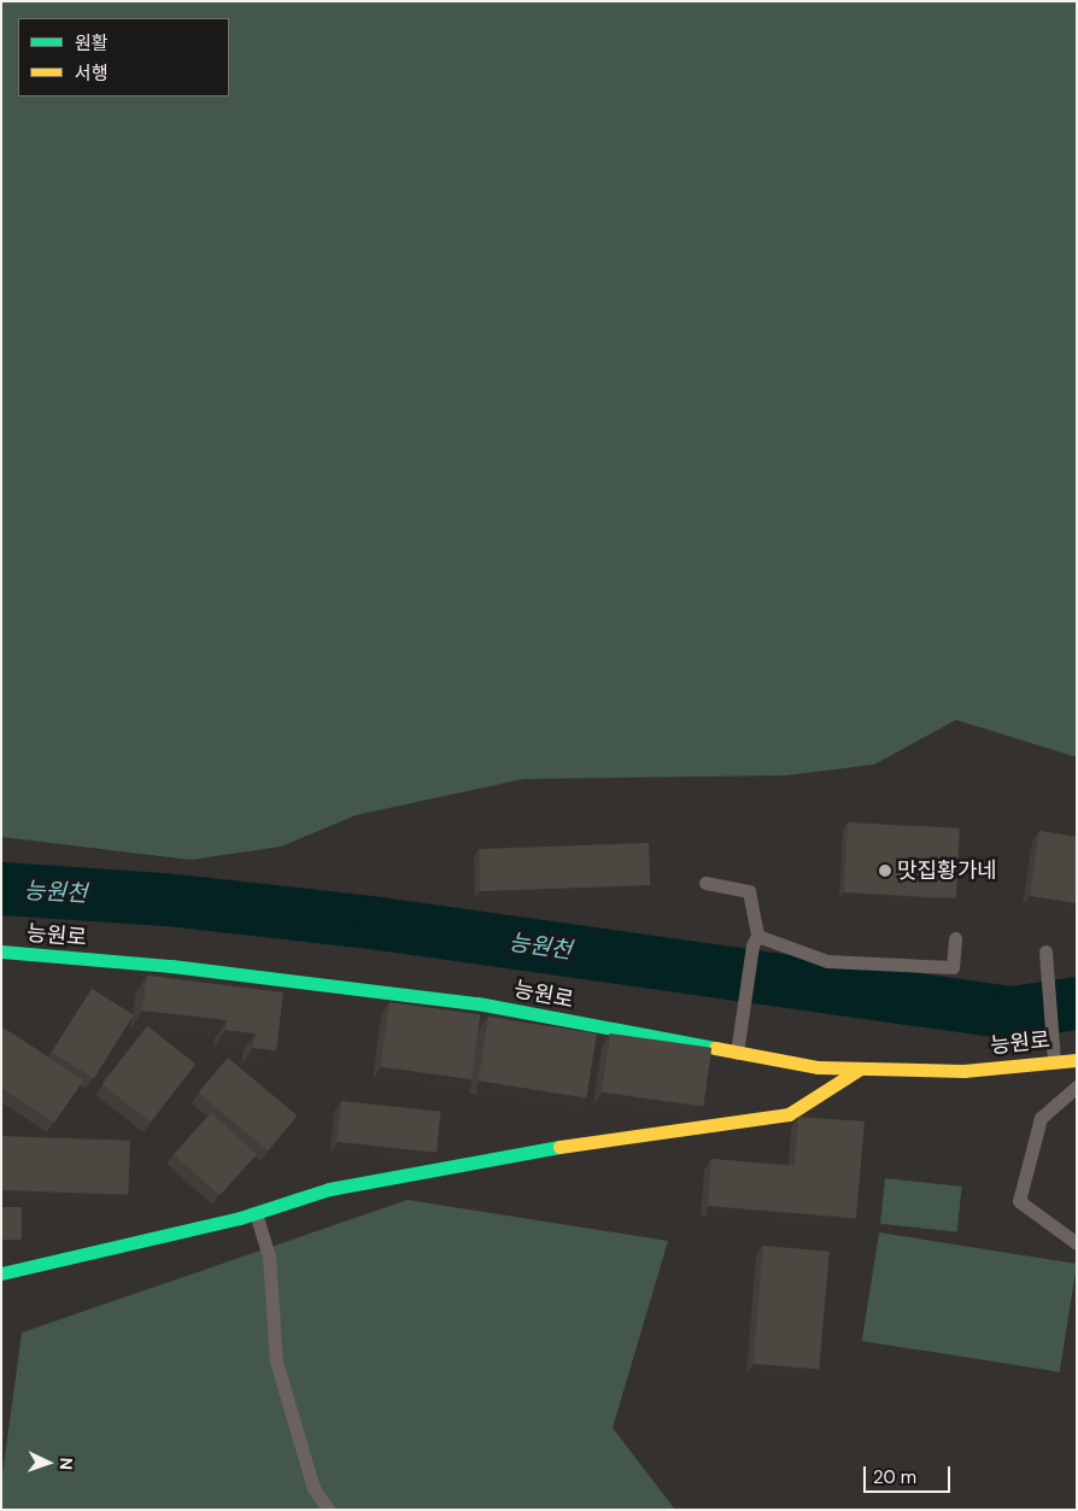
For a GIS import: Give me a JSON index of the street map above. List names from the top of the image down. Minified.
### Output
{"streets":{"street":["능원로"]},"water":["능원천"],"places":["맛집황가네"],"legend":["원활","서행"],"scale_bar":"20 m","north":"right"}
